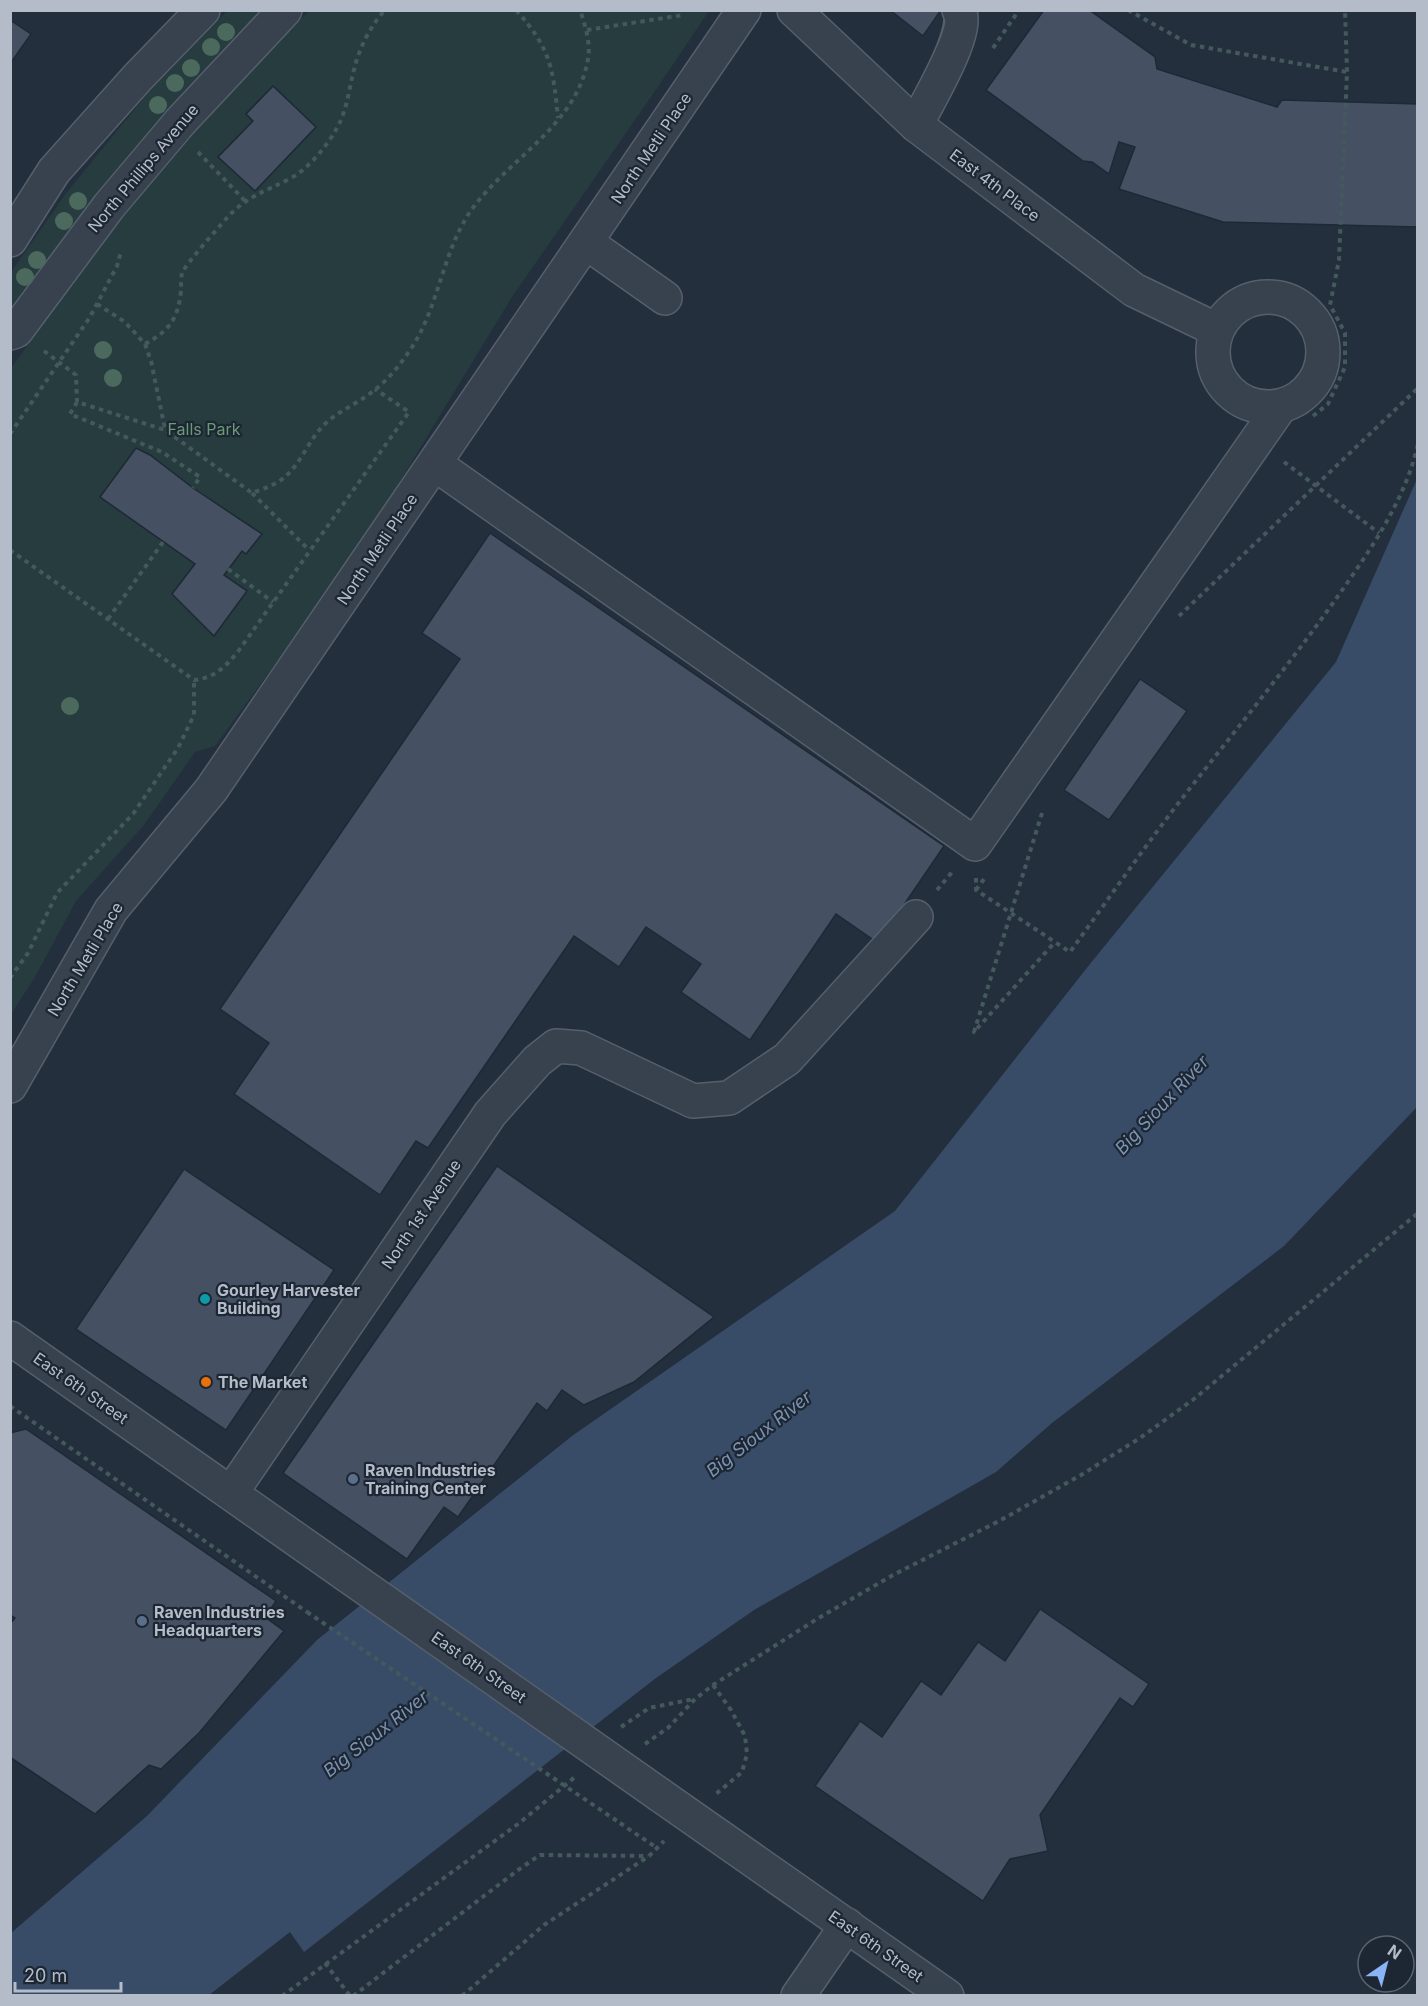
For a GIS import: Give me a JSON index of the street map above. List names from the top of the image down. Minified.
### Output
{"streets":{"street":["North Metli Place","North Phillips Avenue","East 4th Place","North 1st Avenue","East 6th Street"]},"crossings":[["North 1st Avenue","East 6th Street"]],"water":["Big Sioux River"],"parks":["Falls Park"],"places":["Gourley Harvester Building","The Market","Raven Industries Training Center","Raven Industries Headquarters"],"scale_bar":"20 m","north":"top right"}
